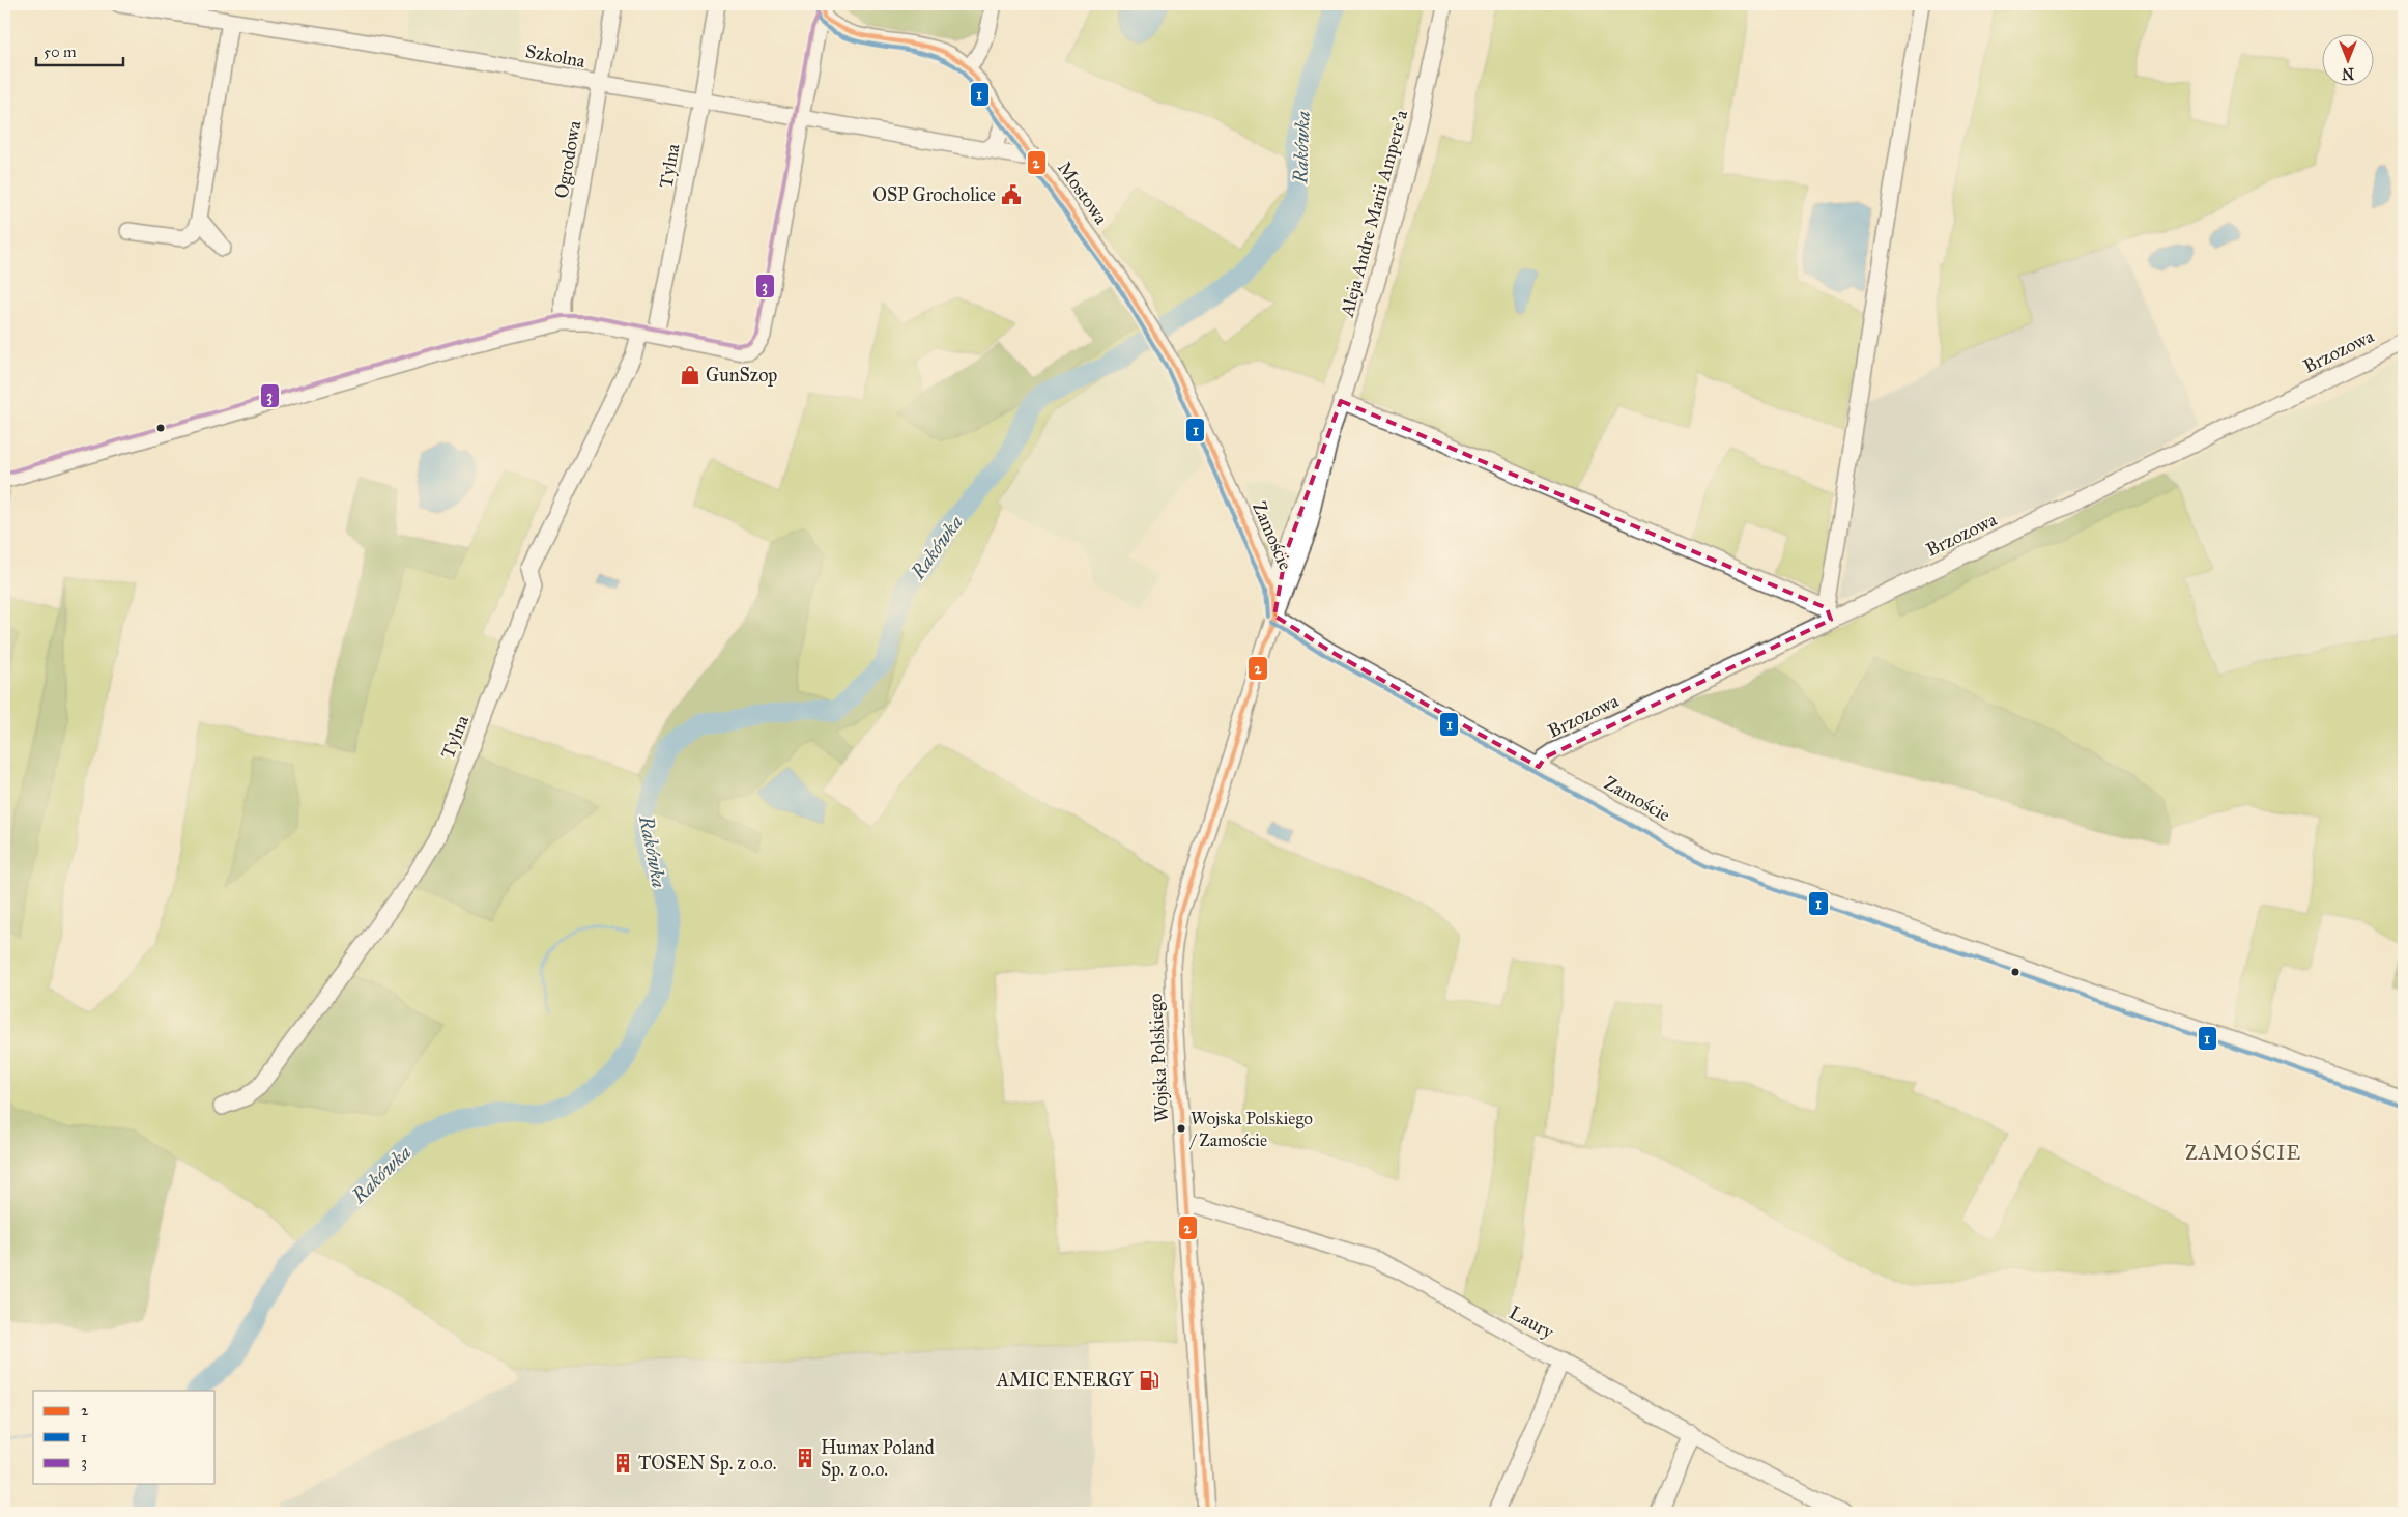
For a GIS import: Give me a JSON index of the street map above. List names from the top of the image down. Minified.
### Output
{"streets":{"street":["Szkolna","Ogrodowa","Tylna","Mostowa","Aleja Andre Marii Ampere'a","Brzozowa","Zamoście","Wojska Polskiego","Laury"]},"crossings":[["Szkolna","Ogrodowa"],["Szkolna","Tylna"],["Szkolna","Mostowa"],["Mostowa","Zamoście"],["Aleja Andre Marii Ampere'a","Zamoście"],["Aleja Andre Marii Ampere'a","Wojska Polskiego"],["Brzozowa","Zamoście"],["Zamoście","Wojska Polskiego"],["Wojska Polskiego","Laury"]],"districts":["ZAMOŚCIE"],"water":["Rakówka"],"places":{"public building":["OSP Grocholice"],"shop":["GunSzop"],"other":["Wojska Polskiego / Zamoście"],"fuel station":["AMIC ENERGY"],"building":["Humax Poland Sp. z o.o.","TOSEN Sp. z o.o."]},"lines":["transit line 2","transit line 1","transit line 3"],"legend":["2","1","3"],"scale_bar":"50 m","north":"bottom"}
